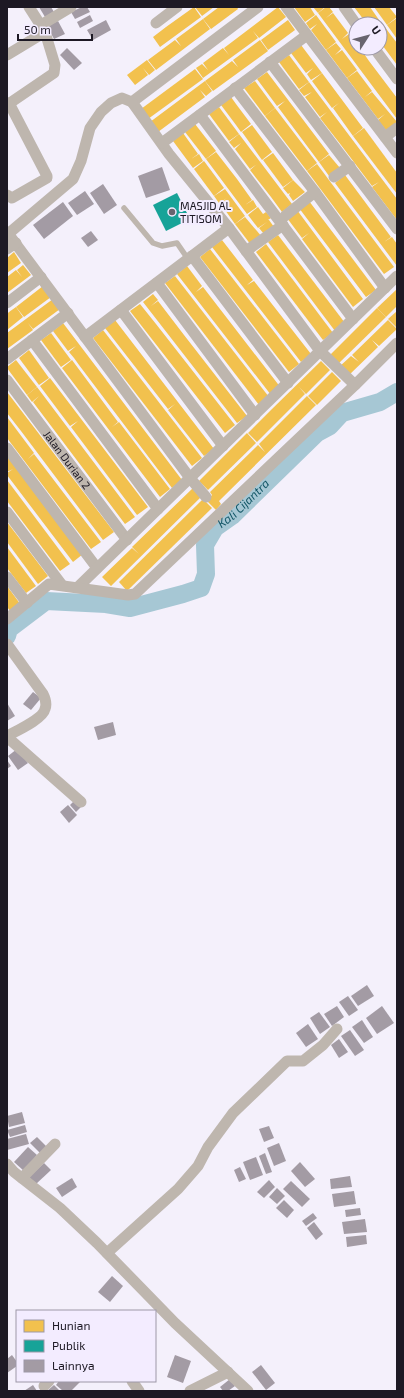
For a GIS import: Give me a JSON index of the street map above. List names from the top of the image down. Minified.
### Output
{"streets":{"street":["Jalan Durian 2"]},"water":["Kali Cijantra"],"places":["MASJID AL TITISOM"],"legend":["Hunian","Publik","Lainnya"],"scale_bar":"50 m","north":"top right"}
